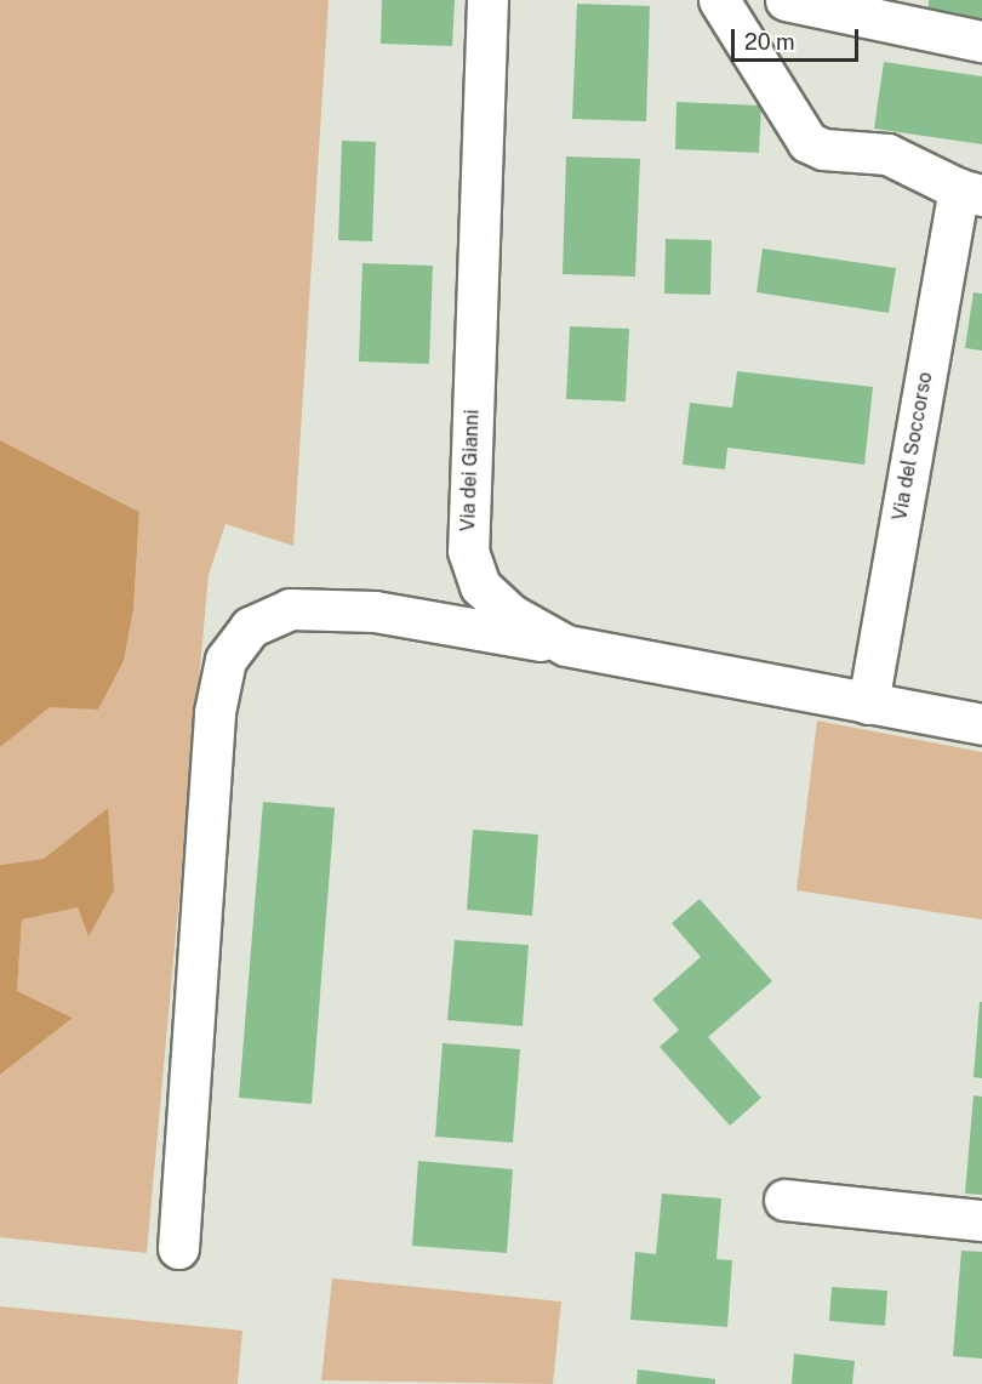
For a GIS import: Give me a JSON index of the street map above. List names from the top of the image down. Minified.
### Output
{"streets":{"street":["Via del Soccorso","Via dei Gianni"]},"crossings":[["Via del Soccorso","Via dei Gianni"]],"scale_bar":"20 m"}
